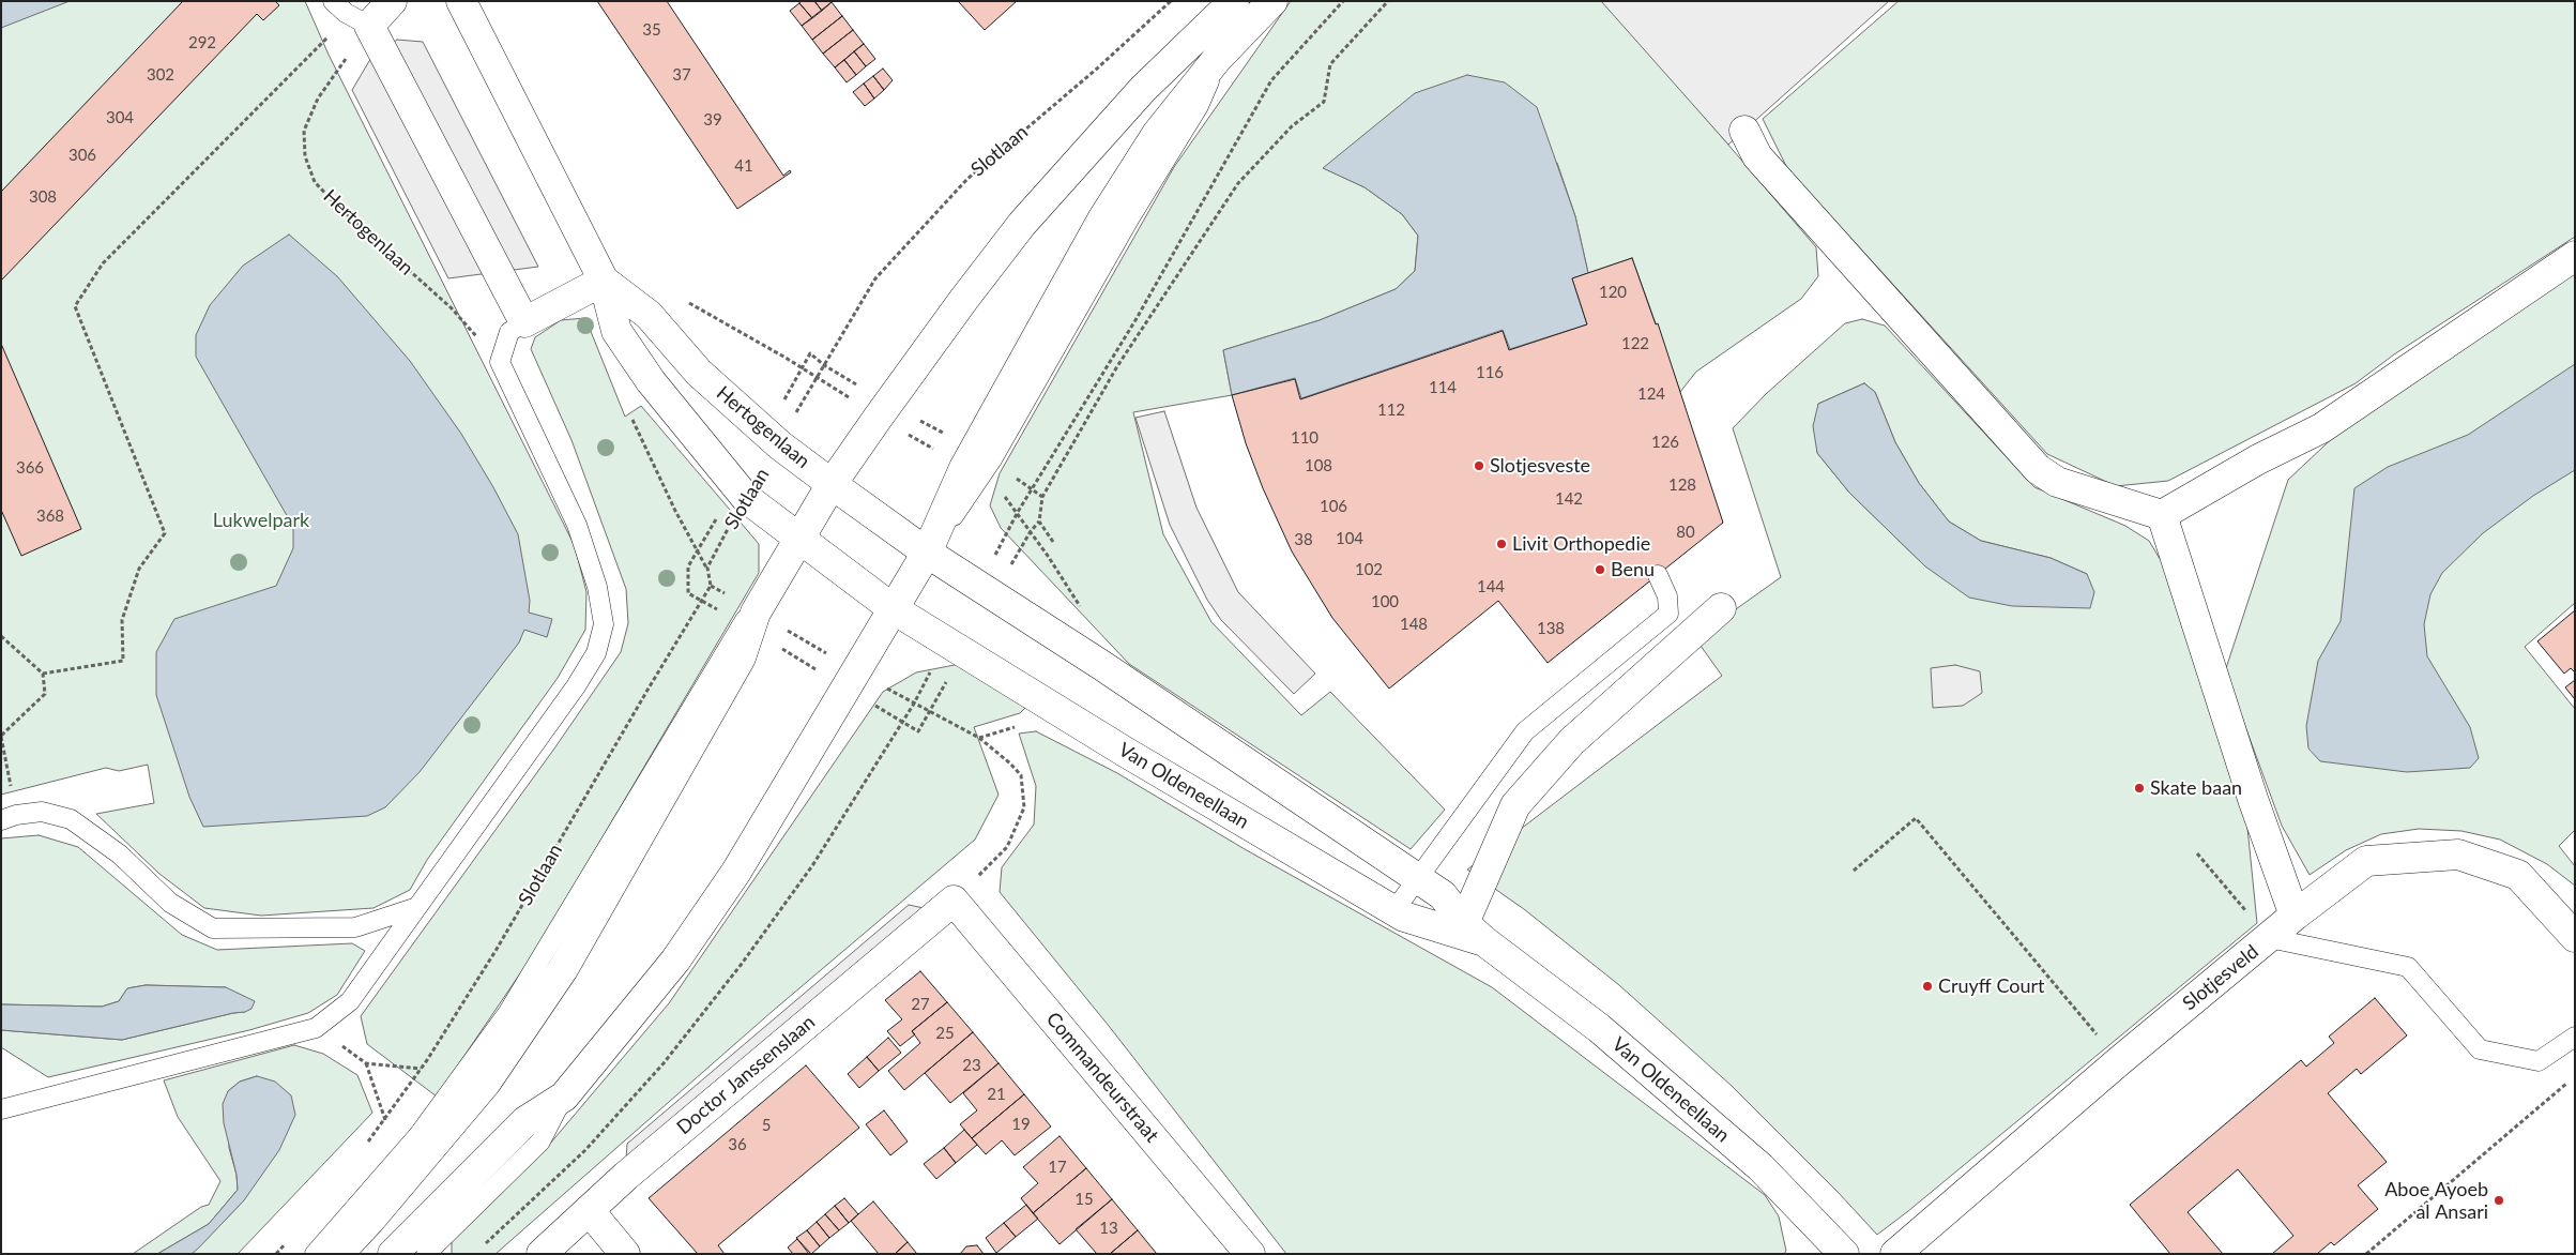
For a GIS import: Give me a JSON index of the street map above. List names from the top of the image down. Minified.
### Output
{"streets":{"street":["Hertogenlaan","Van Oldeneellaan","Slotjesveld","Doctor Janssenslaan","Commandeurstraat"],"path":["Slotlaan"]},"crossings":[["Slotlaan","Hertogenlaan"],["Hertogenlaan","Van Oldeneellaan"],["Doctor Janssenslaan","Commandeurstraat"]],"parks":["Lukwelpark"],"places":["Slotjesveste","Livit Orthopedie","Benu","Skate baan","Cruyff Court","Aboe Ayoeb al Ansari"],"house_numbers":["35","292","302","37","304","39","306","41","308","120","122","116","114","124","112","110","126","108","366","128","142","106","368","80","104","38","102","144","100","148","138","27","25","23","21","19","5","36","17","15","13"]}
